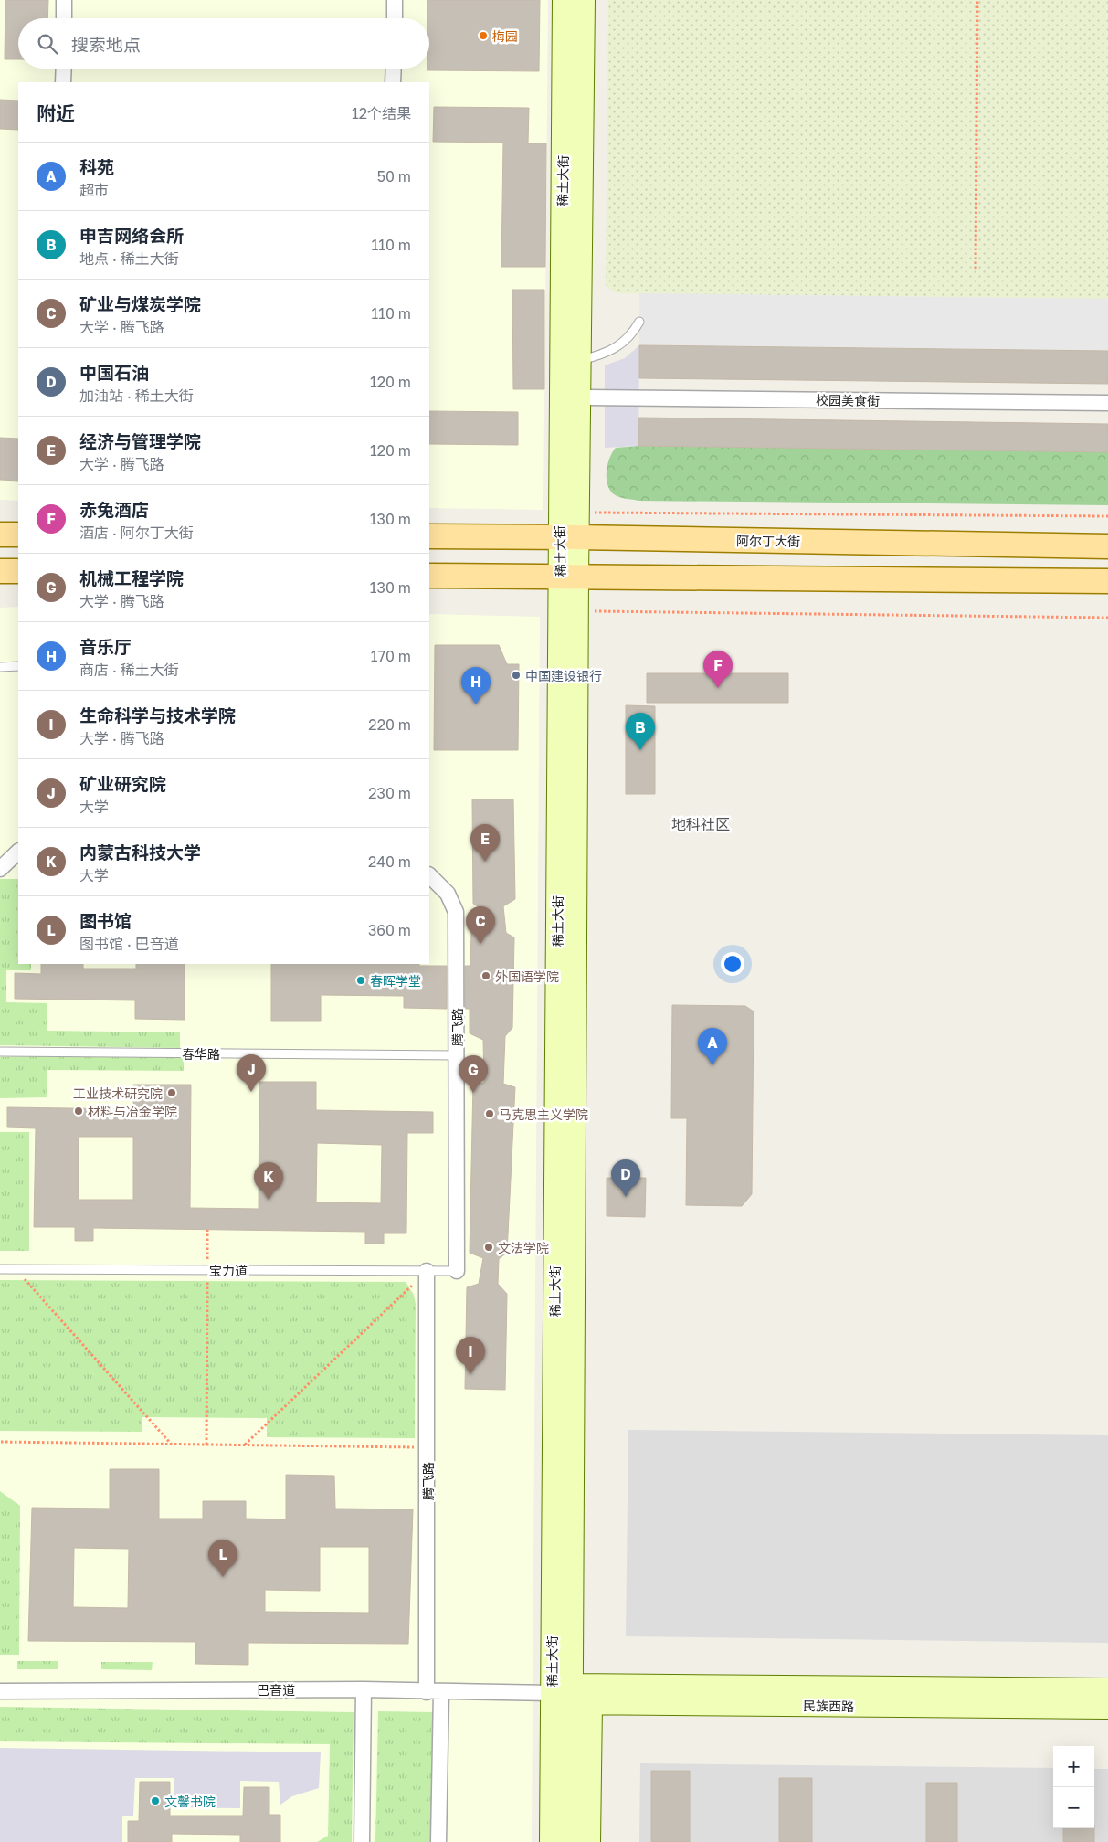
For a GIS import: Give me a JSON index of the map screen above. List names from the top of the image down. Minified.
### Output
{"streets":{"main road":["稀土大街","阿尔丁大街","民族西路"],"street":["校园美食街","腾飞路","巴音道"],"lane":["春华路","宝力道"]},"crossings":[["稀土大街","阿尔丁大街"],["稀土大街","巴音道"],["稀土大街","民族西路"],["腾飞路","春华路"],["腾飞路","宝力道"],["腾飞路","巴音道"],["巴音道","民族西路"]],"districts":["地科社区"],"places":["梅园","中国建设银行","外国语学院","春晖学堂","工业技术研究院","材料与冶金学院","马克思主义学院","文法学院","文馨书院"],"page":{"search":"搜索地点","heading":["附近","12个结果"],"list":[{"mark":"A","name":"科苑","note":"超市","value":"50 m"},{"mark":"B","name":"申吉网络会所","note":"地点 · 稀土大街","value":"110 m"},{"mark":"C","name":"矿业与煤炭学院","note":"大学 · 腾飞路","value":"110 m"},{"mark":"D","name":"中国石油","note":"加油站 · 稀土大街","value":"120 m"},{"mark":"E","name":"经济与管理学院","note":"大学 · 腾飞路","value":"120 m"},{"mark":"F","name":"赤兔酒店","note":"酒店 · 阿尔丁大街","value":"130 m"},{"mark":"G","name":"机械工程学院","note":"大学 · 腾飞路","value":"130 m"},{"mark":"H","name":"音乐厅","note":"商店 · 稀土大街","value":"170 m"},{"mark":"I","name":"生命科学与技术学院","note":"大学 · 腾飞路","value":"220 m"},{"mark":"J","name":"矿业研究院","note":"大学","value":"230 m"},{"mark":"K","name":"内蒙古科技大学","note":"大学","value":"240 m"},{"mark":"L","name":"图书馆","note":"图书馆 · 巴音道","value":"360 m"}],"pins":["F","H","B","E","C","A","J","G","D","K","I","L"],"map_buttons":["+","−"]}}
